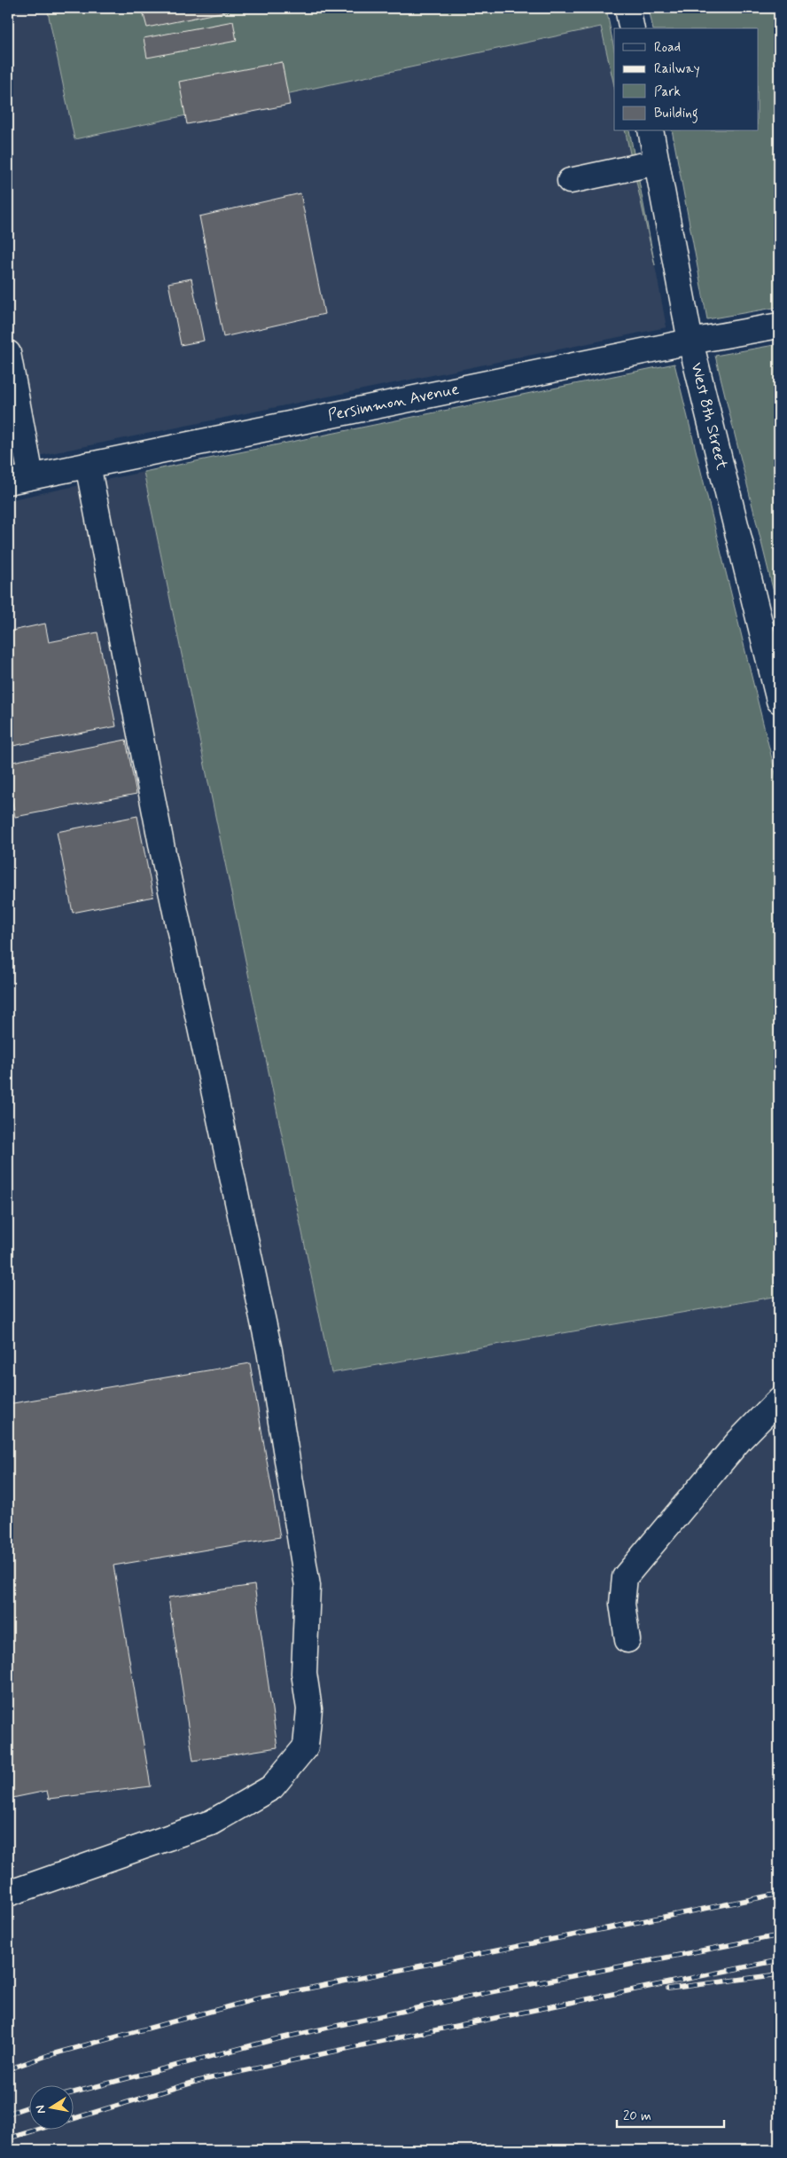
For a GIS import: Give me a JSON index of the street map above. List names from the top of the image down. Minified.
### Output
{"streets":{"street":["Persimmon Avenue","West 8th Street"]},"crossings":[["Persimmon Avenue","West 8th Street"]],"legend":["Road","Railway","Park","Building"],"scale_bar":"20 m","north":"left"}
